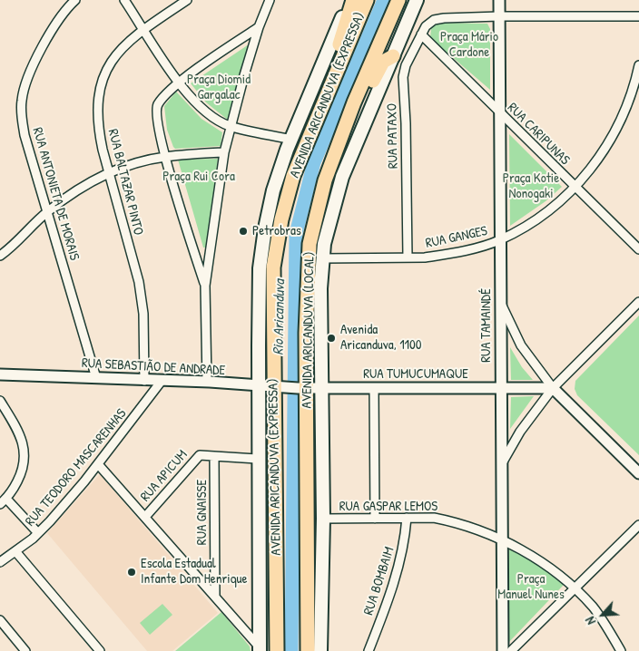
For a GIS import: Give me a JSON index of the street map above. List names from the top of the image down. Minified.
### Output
{"streets":{"highway":["AVENIDA ARICANDUVA (EXPRESSA)"],"main road":["AVENIDA ARICANDUVA (LOCAL)"],"street":["RUA CARIPUNAS","RUA PATAXO","RUA BALTAZAR PINTO","RUA ANTONIETA DE MORAIS","RUA GANGES","RUA TAMAINDÉ","RUA SEBASTIÃO DE ANDRADE","RUA TUMUCUMAQUE","RUA TEODORO MASCARENHAS","RUA APICUM","RUA GASPAR LEMOS","RUA GNAISSE","RUA BOMBAIM"]},"crossings":[["AVENIDA ARICANDUVA (EXPRESSA)","RUA SEBASTIÃO DE ANDRADE"],["RUA CARIPUNAS","RUA PATAXO"],["RUA CARIPUNAS","RUA GANGES"],["RUA CARIPUNAS","RUA TAMAINDÉ"],["RUA PATAXO","RUA GANGES"],["RUA PATAXO","RUA TAMAINDÉ"],["RUA BALTAZAR PINTO","RUA SEBASTIÃO DE ANDRADE"],["RUA ANTONIETA DE MORAIS","RUA SEBASTIÃO DE ANDRADE"],["RUA GANGES","RUA TAMAINDÉ"],["RUA GANGES","AVENIDA ARICANDUVA (LOCAL)"],["RUA TAMAINDÉ","RUA TUMUCUMAQUE"],["RUA TAMAINDÉ","RUA GASPAR LEMOS"],["AVENIDA ARICANDUVA (LOCAL)","RUA TUMUCUMAQUE"],["AVENIDA ARICANDUVA (LOCAL)","RUA GASPAR LEMOS"],["RUA SEBASTIÃO DE ANDRADE","RUA TUMUCUMAQUE"],["RUA SEBASTIÃO DE ANDRADE","RUA TEODORO MASCARENHAS"],["RUA APICUM","RUA GNAISSE"],["RUA GASPAR LEMOS","RUA BOMBAIM"]],"water":["Rio Aricanduva"],"parks":["Praça Mário Cardone","Praça Diomid Gargalac","Praça Rui Cora","Praça Kotie Nonogaki","Praça Manuel Nunes"],"places":["Petrobras","Avenida Aricanduva, 1100","Escola Estadual Infante Dom Henrique"],"north":"bottom left"}
